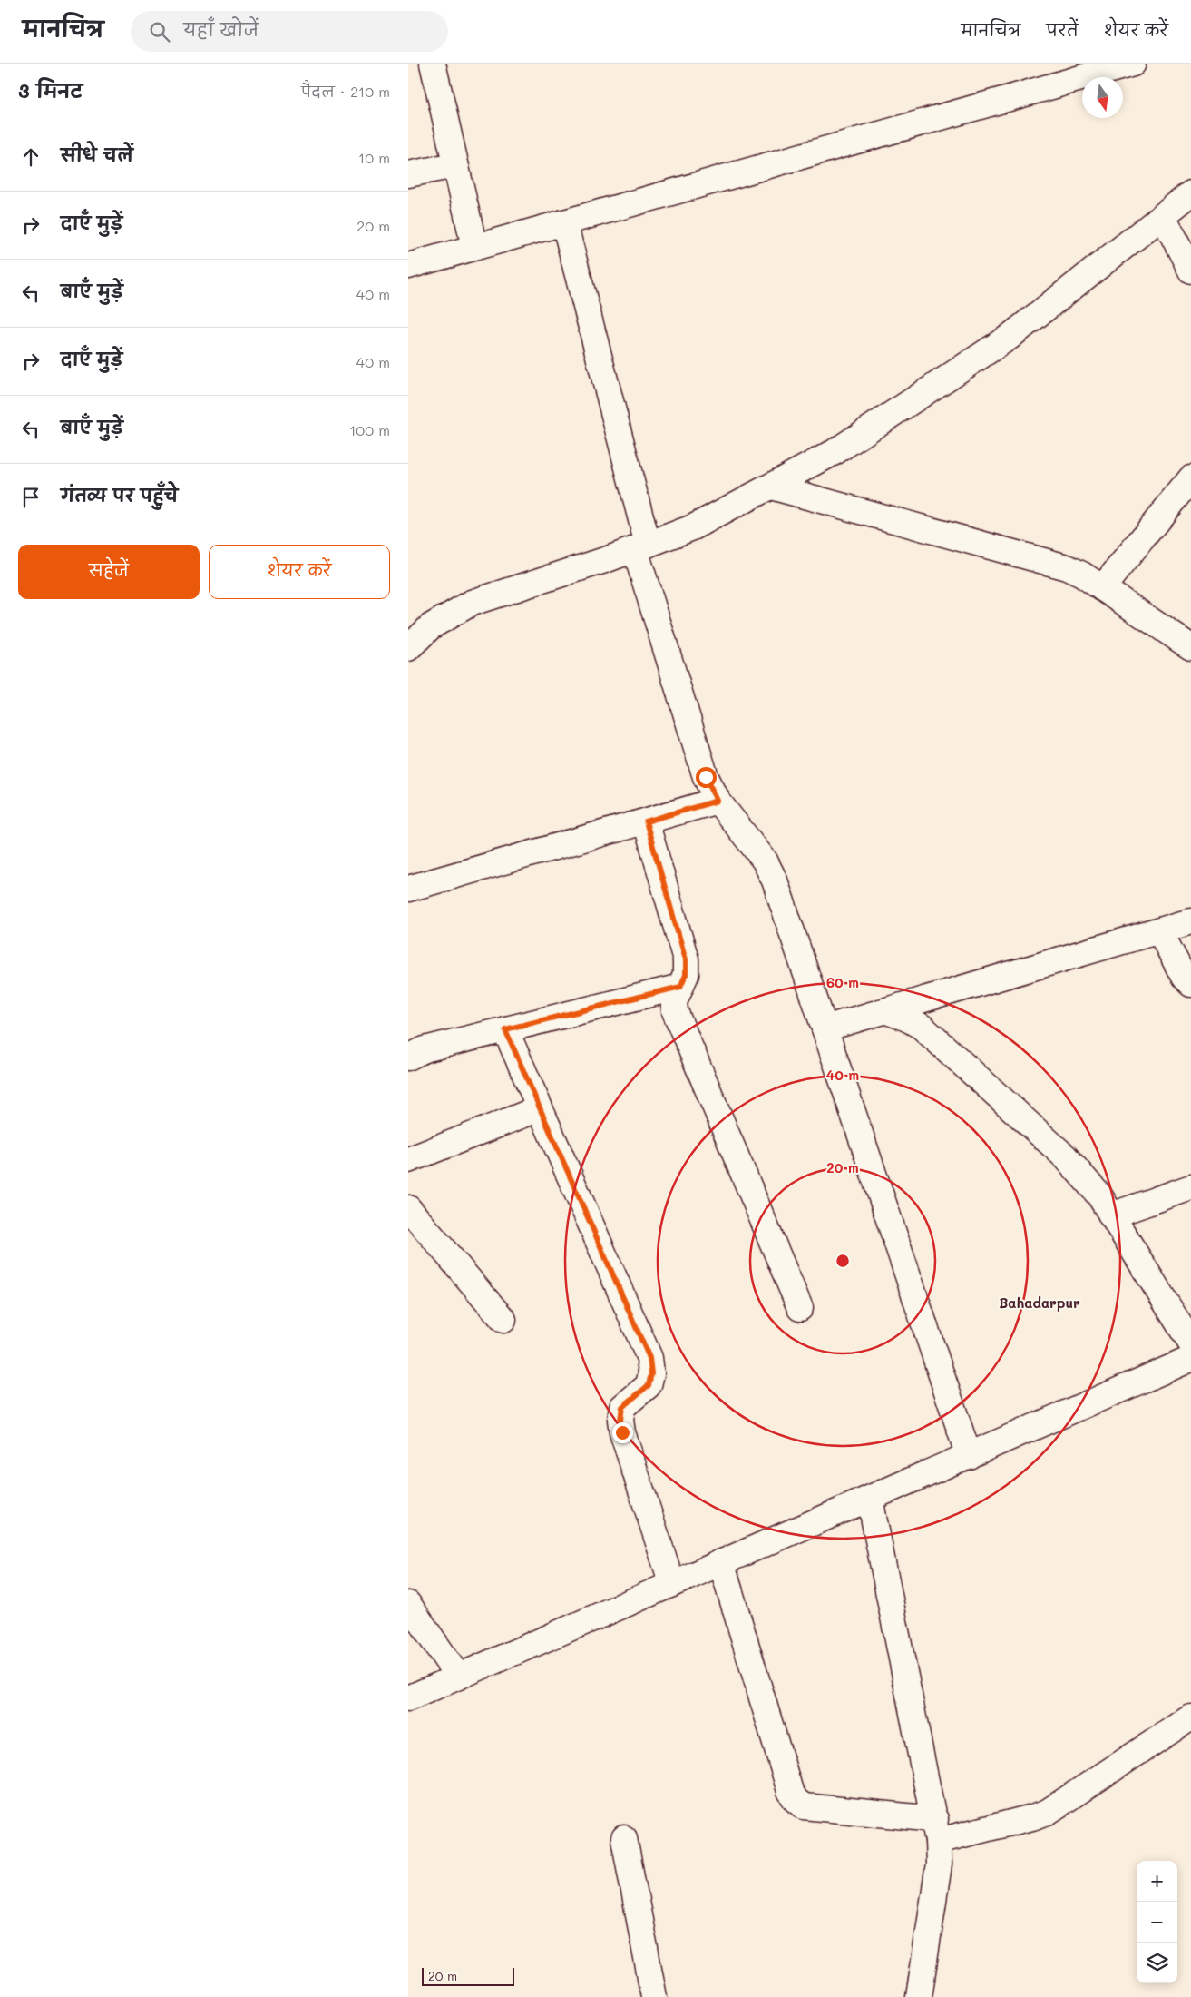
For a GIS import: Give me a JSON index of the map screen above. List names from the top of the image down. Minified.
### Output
{"districts":["Bahadarpur"],"scale_bar":"20 m","north":"bottom","page":{"header":"मानचित्र","search":"यहाँ खोजें","nav":["मानचित्र","परतें","शेयर करें"],"heading":["3 मिनट","पैदल · 210 m"],"list":[["सीधे चलें","10 m"],["दाएँ मुड़ें","20 m"],["बाएँ मुड़ें","40 m"],["दाएँ मुड़ें","40 m"],["बाएँ मुड़ें","100 m"],"गंतव्य पर पहुँचे"],"buttons":["सहेजें","शेयर करें"],"map_buttons":["+","−"],"scale":"20 m"},"rings":["60 m","40 m","20 m"]}
